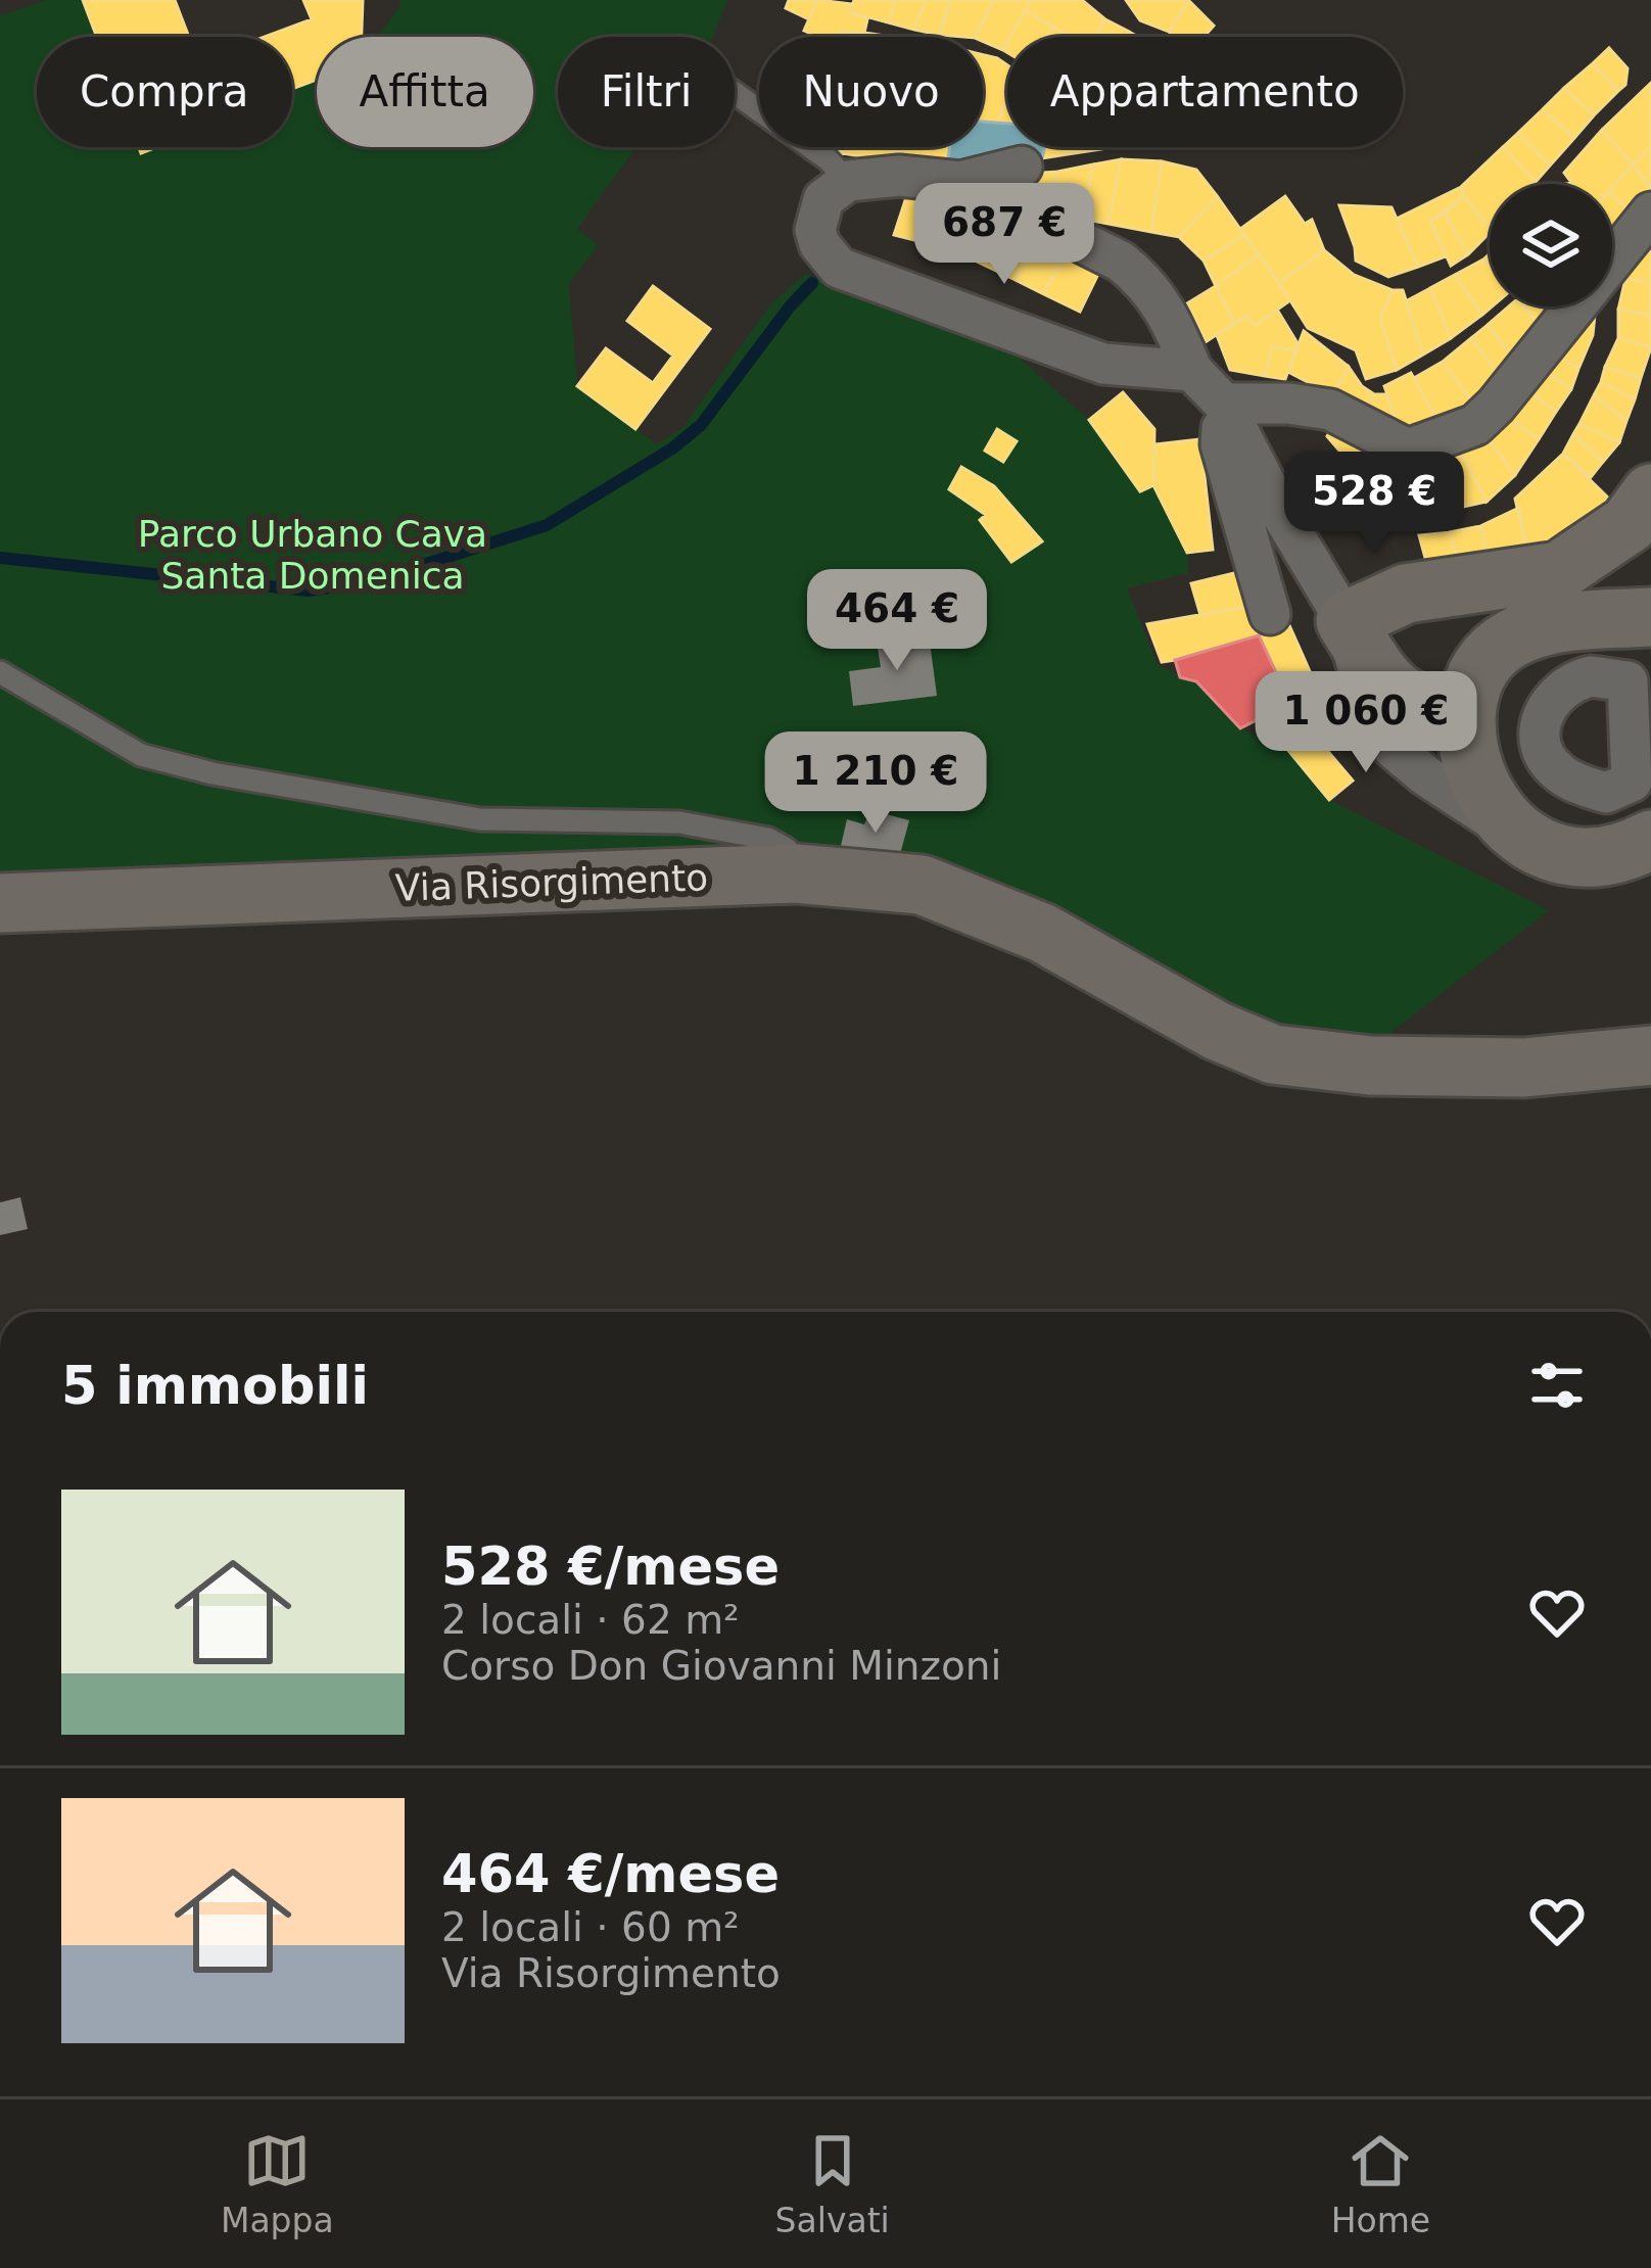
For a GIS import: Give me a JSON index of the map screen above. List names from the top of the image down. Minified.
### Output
{"streets":{"main road":["Via Risorgimento"]},"parks":["Parco Urbano Cava Santa Domenica"],"page":{"chip":["Compra","Affitta","Filtri","Nuovo","Appartamento"],"price":["687 €","528 €","464 €","1 060 €","1 210 €"],"heading":"5 immobili","list":[{"name":"528 €/mese","note":"2 locali · 62 m² · Corso Don Giovanni Minzoni"},{"name":"464 €/mese","note":"2 locali · 60 m² · Via Risorgimento"}],"tabs":["Mappa","Salvati","Home"]}}
